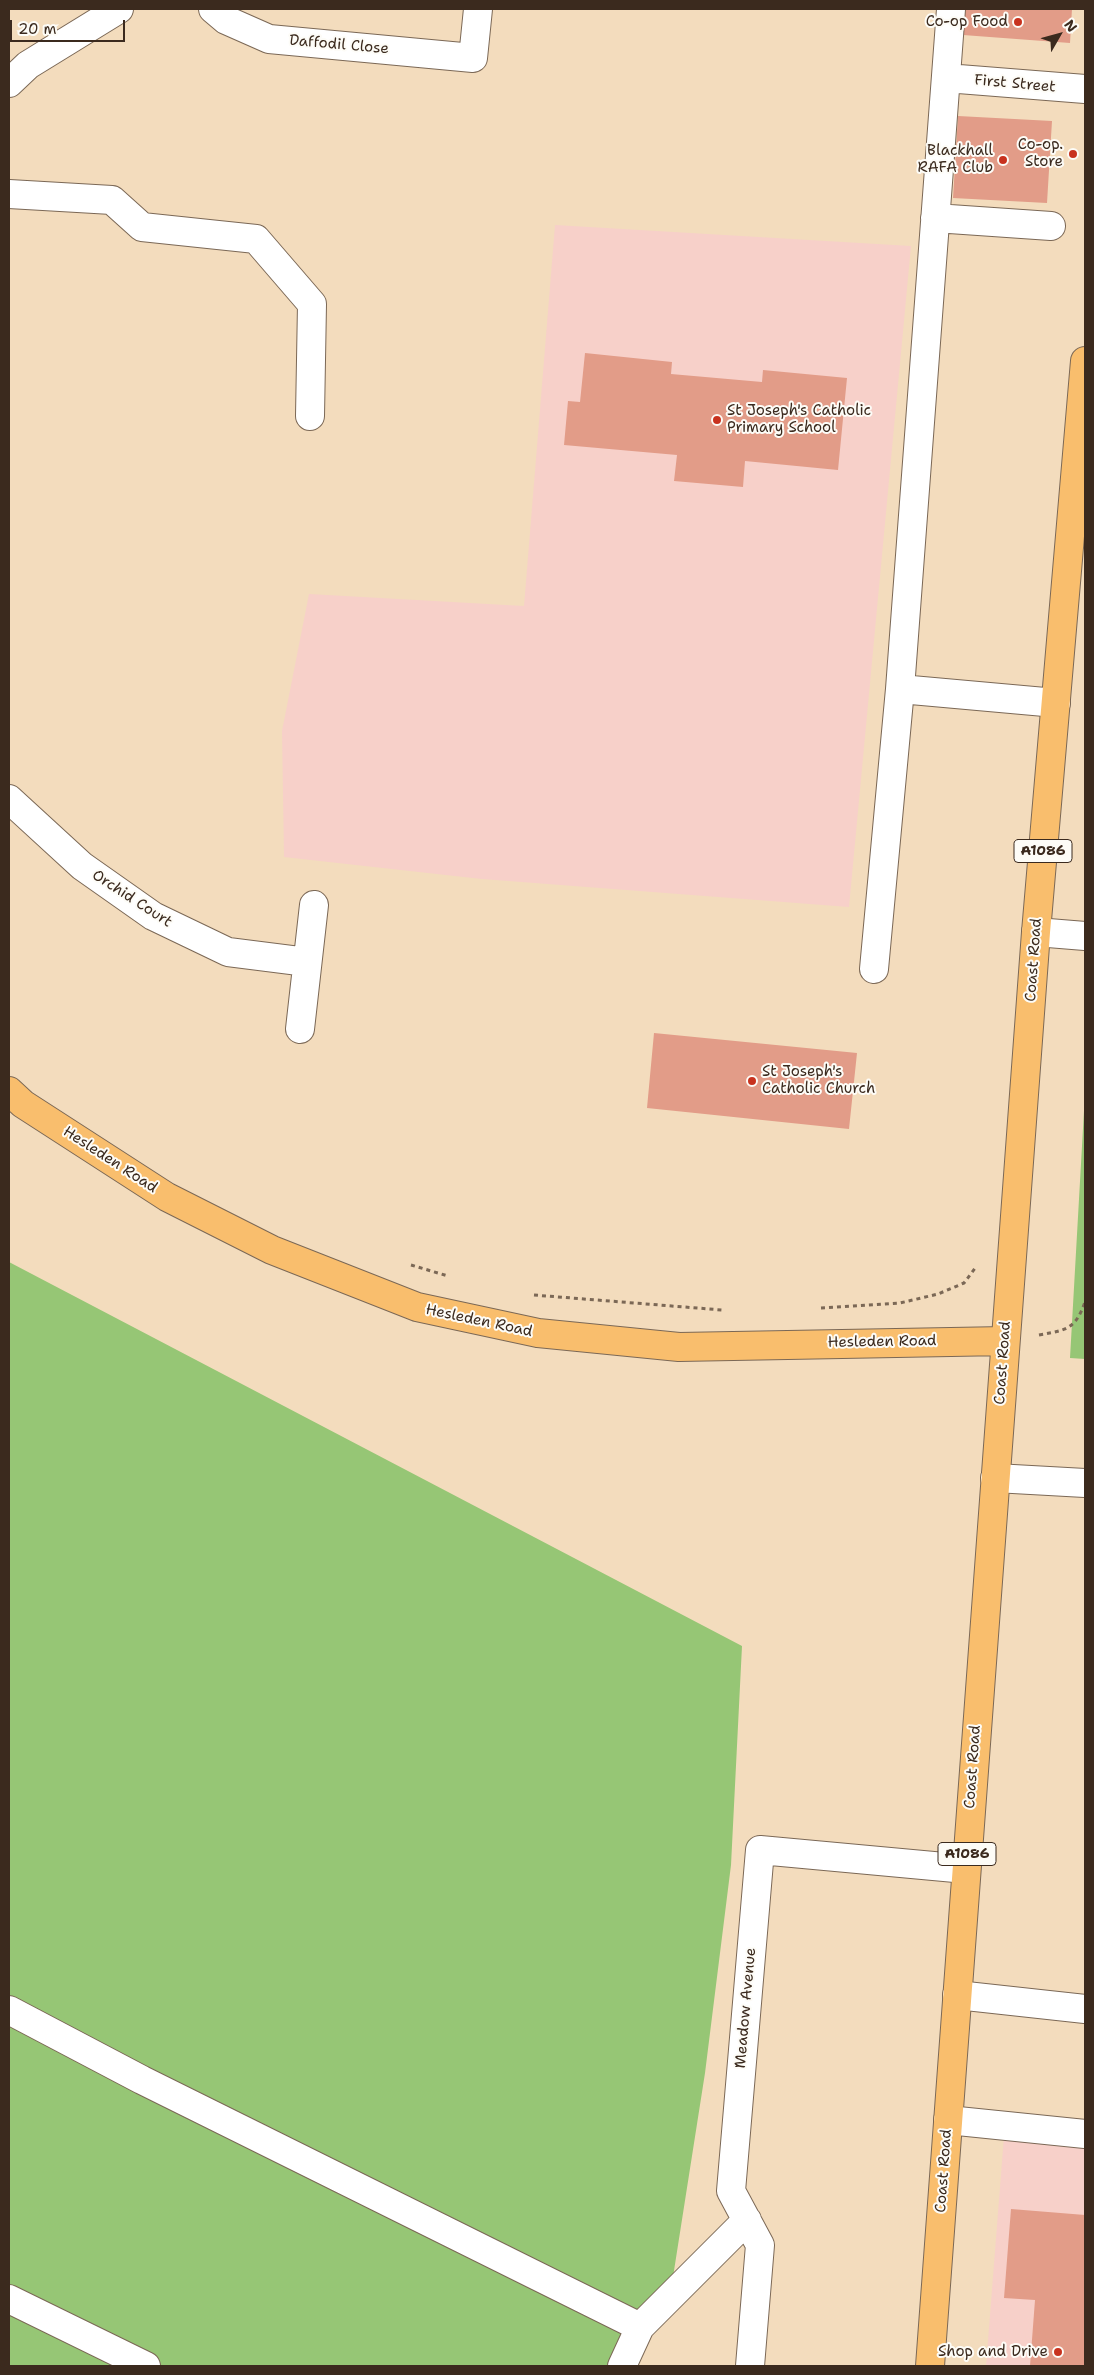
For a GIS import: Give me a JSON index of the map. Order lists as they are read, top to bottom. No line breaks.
{"streets":{"main road":["A1086","Coast Road","Hesleden Road"],"street":["Daffodil Close","First Street","Orchid Court","Meadow Avenue"]},"crossings":[["Coast Road","Hesleden Road"],["Coast Road","Meadow Avenue"]],"places":["Co-op Food","Co-op. Store","Blackhall RAFA Club","St Joseph's Catholic Primary School","St Joseph's Catholic Church","Shop and Drive"],"scale_bar":"20 m","north":"top right"}
